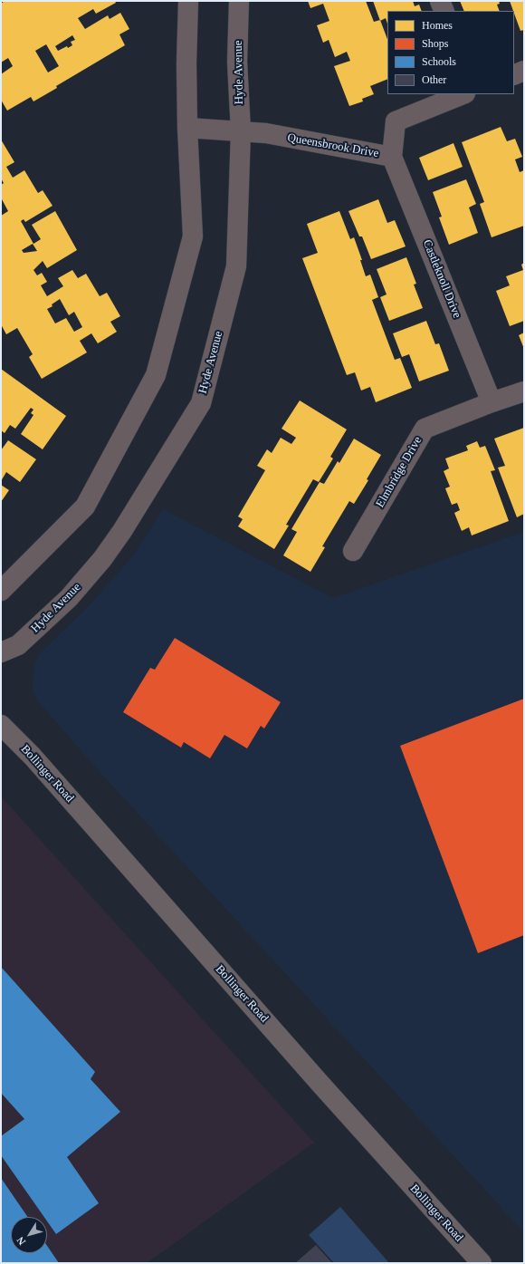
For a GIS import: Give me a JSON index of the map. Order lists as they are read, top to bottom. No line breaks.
{"streets":{"main road":["Bollinger Road"],"street":["Hyde Avenue","Queensbrook Drive","Castleknoll Drive","Elmbridge Drive"]},"crossings":[["Hyde Avenue","Queensbrook Drive"],["Queensbrook Drive","Castleknoll Drive"],["Castleknoll Drive","Elmbridge Drive"]],"legend":["Homes","Shops","Schools","Other"],"north":"bottom left"}
